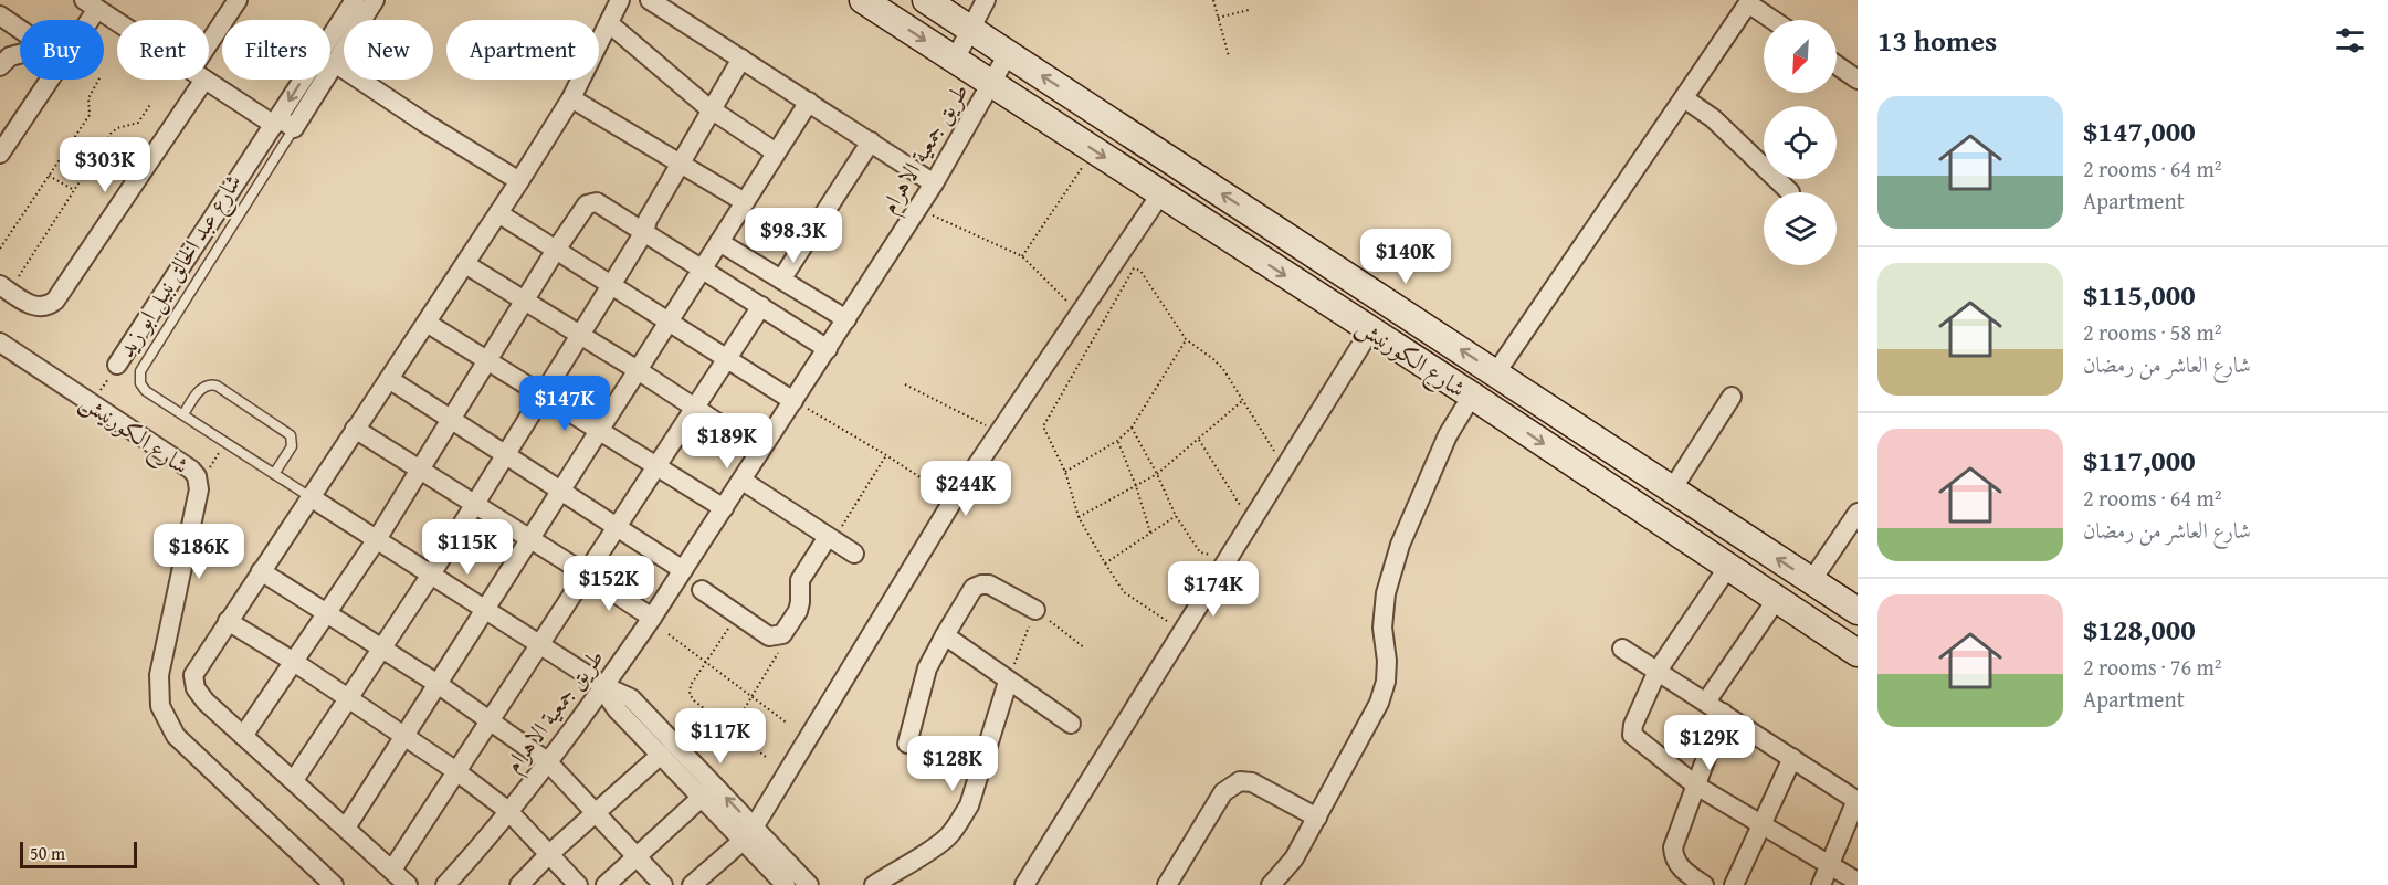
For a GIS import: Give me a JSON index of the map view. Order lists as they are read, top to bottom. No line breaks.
{"streets":{"main road":["شارع الكورنيش"],"street":["طريق جمعية الاهرام","شارع عبد الخالق نبيل ابو زيد"]},"crossings":[["طريق جمعية الاهرام","شارع الكورنيش"]],"scale_bar":"50 m","north":"bottom left","page":{"heading":"13 homes","chip":["Buy","Rent","Filters","New","Apartment"],"list":[{"name":"$147,000","note":"2 rooms · 64 m² · Apartment"},{"name":"$115,000","note":"2 rooms · 58 m² · شارع العاشر من رمضان"},{"name":"$117,000","note":"2 rooms · 64 m² · شارع العاشر من رمضان"},{"name":"$128,000","note":"2 rooms · 76 m² · Apartment"}],"price":["$303K","$98.3K","$140K","$147K","$189K","$244K","$115K","$186K","$152K","$174K","$117K","$129K","$128K"],"scale":"50 m"}}
